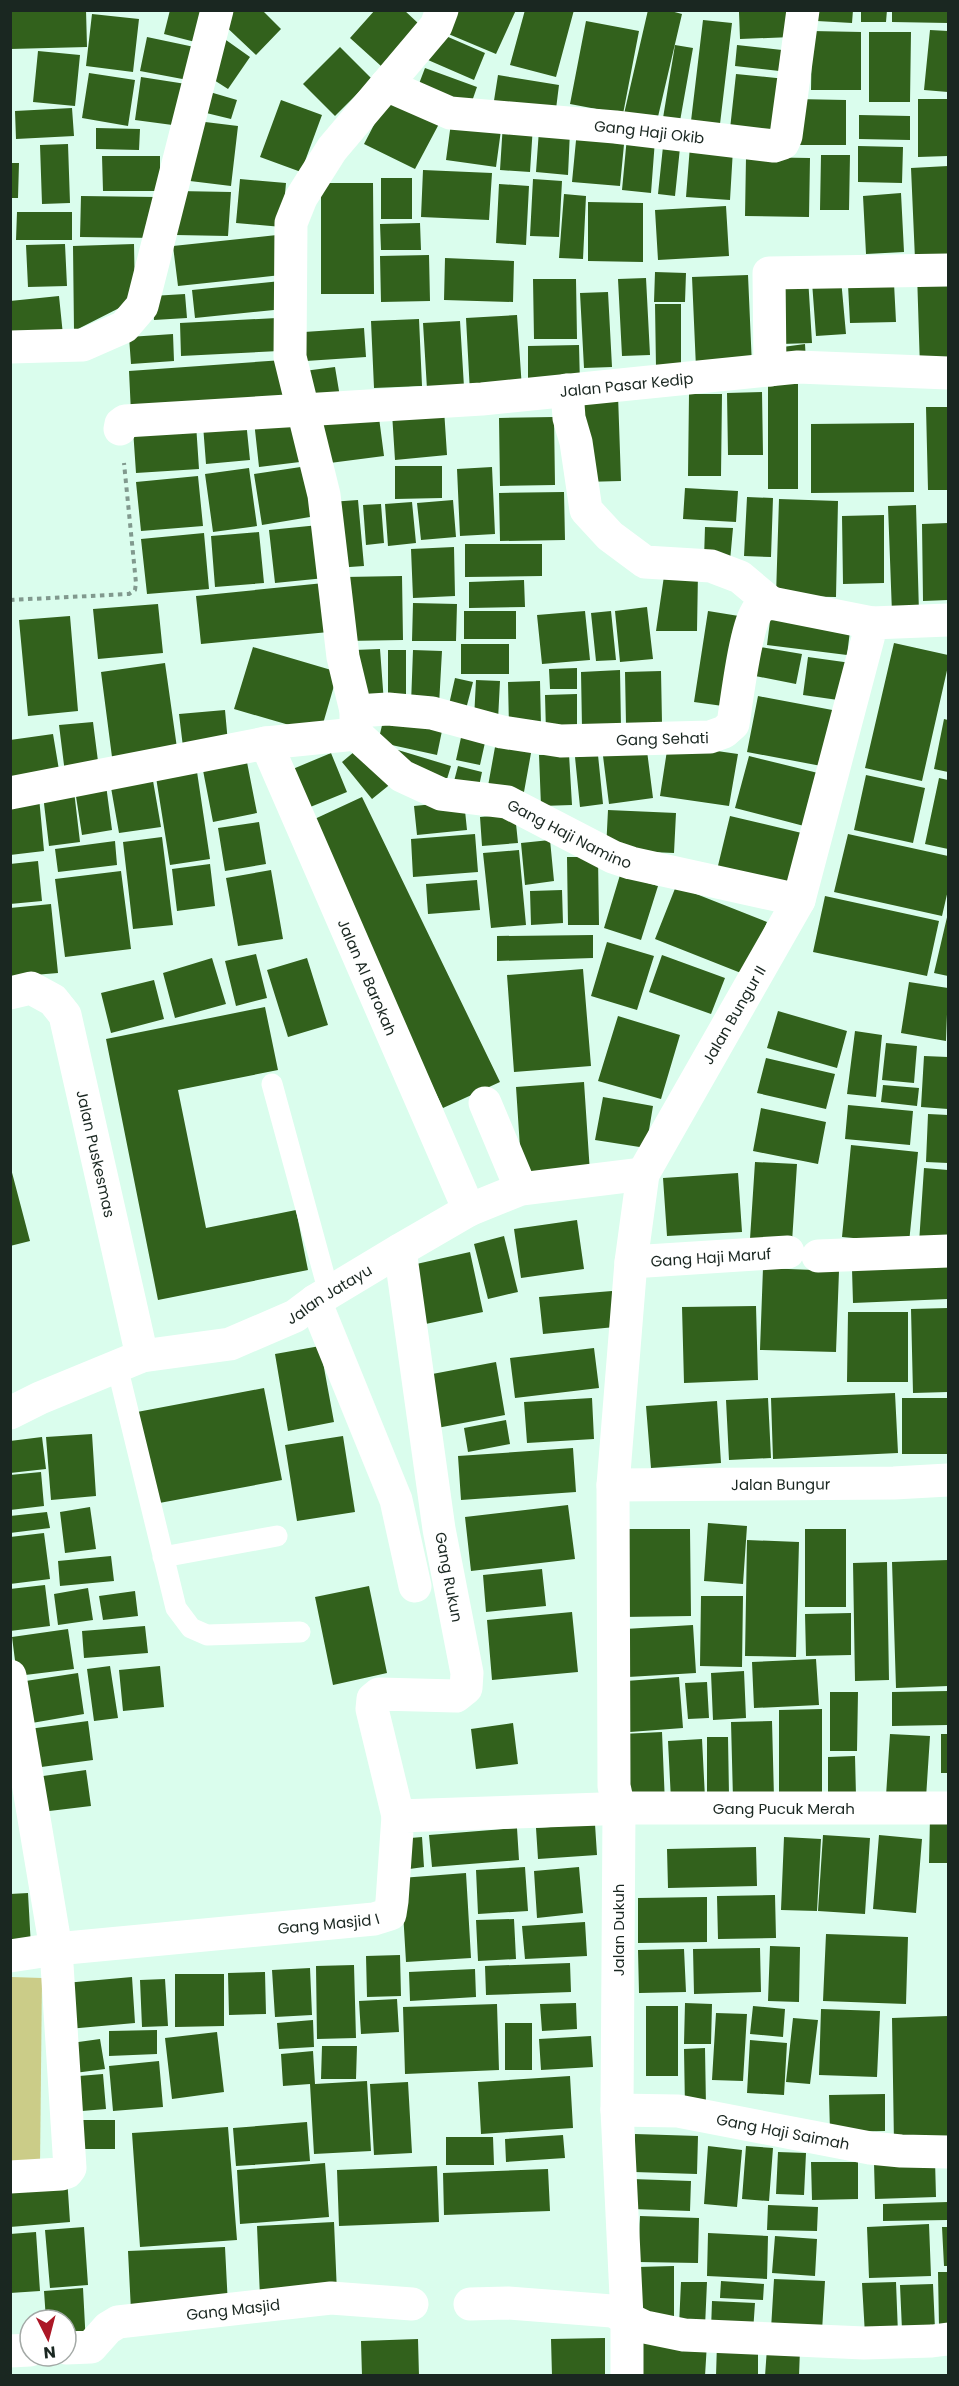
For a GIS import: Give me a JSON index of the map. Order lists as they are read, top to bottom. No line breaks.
{"streets":{"street":["Gang Haji Okib","Jalan Pasar Kedip","Gang Sehati","Gang Haji Namino","Jalan Al Barokah","Jalan Bungur II","Jalan Puskesmas","Gang Haji Maruf","Jalan Jatayu","Jalan Bungur","Gang Rukun","Gang Pucuk Merah","Gang Masjid I","Jalan Dukuh","Gang Haji Saimah","Gang Masjid"]},"crossings":[["Gang Sehati","Gang Haji Namino"],["Gang Haji Namino","Jalan Bungur II"],["Jalan Al Barokah","Jalan Jatayu"],["Jalan Bungur II","Gang Haji Maruf"],["Jalan Bungur II","Jalan Jatayu"],["Jalan Bungur II","Jalan Bungur"],["Jalan Bungur II","Jalan Dukuh"],["Jalan Puskesmas","Jalan Jatayu"],["Jalan Jatayu","Gang Rukun"],["Jalan Bungur","Jalan Dukuh"],["Gang Rukun","Gang Masjid I"],["Gang Pucuk Merah","Jalan Dukuh"],["Jalan Dukuh","Gang Haji Saimah"]],"north":"bottom"}
